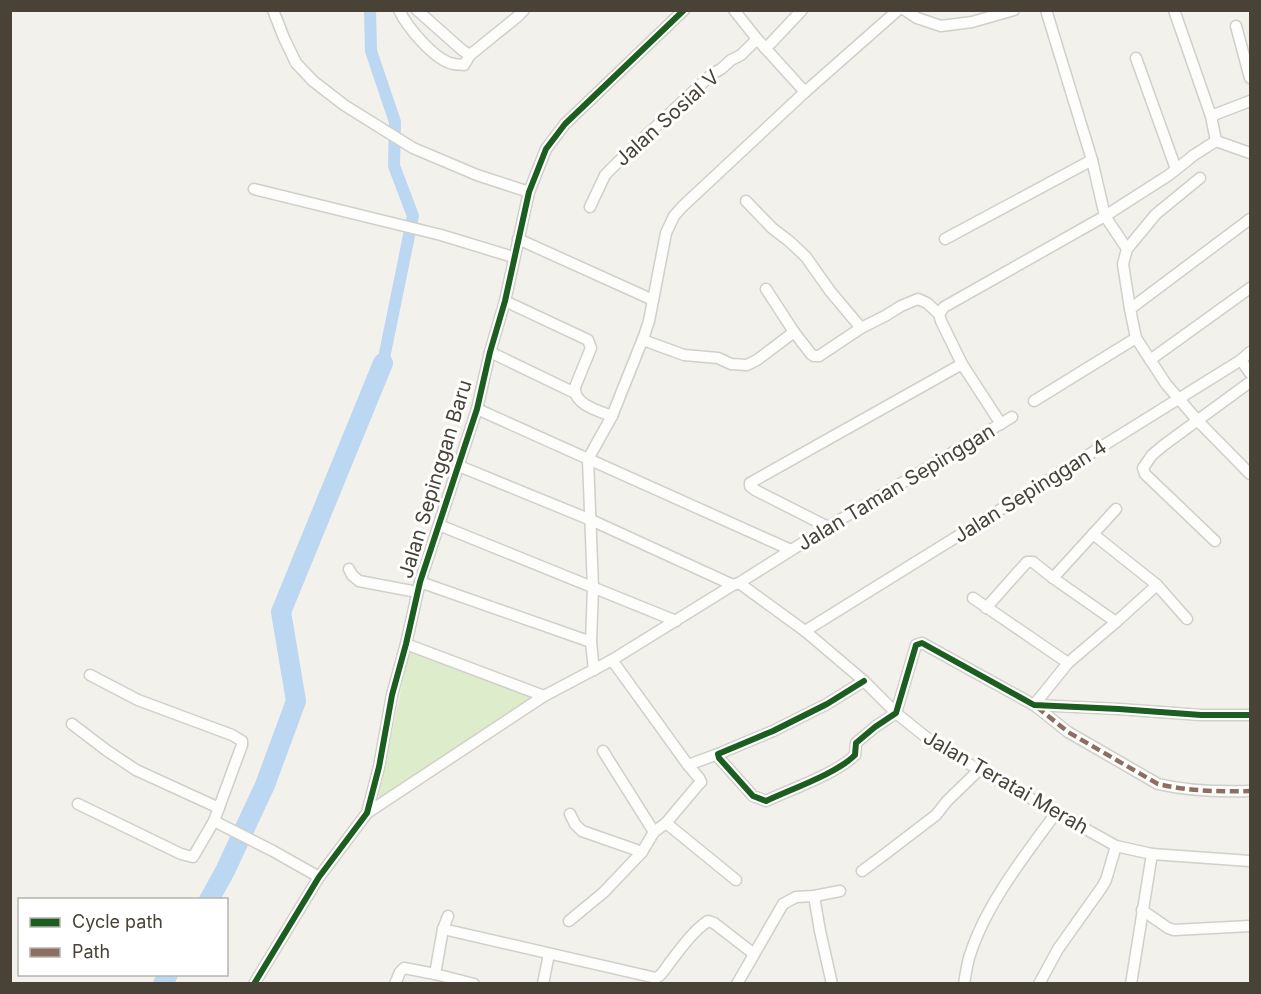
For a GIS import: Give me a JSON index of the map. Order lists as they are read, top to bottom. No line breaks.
{"streets":{"street":["Jalan Sosial V","Jalan Sepinggan Baru","Jalan Taman Sepinggan","Jalan Sepinggan 4","Jalan Teratai Merah"]},"crossings":[["Jalan Sepinggan Baru","Jalan Taman Sepinggan"],["Jalan Sepinggan Baru","Jalan Teratai Merah"],["Jalan Taman Sepinggan","Jalan Teratai Merah"],["Jalan Sepinggan 4","Jalan Teratai Merah"]],"legend":["Cycle path","Path"]}
